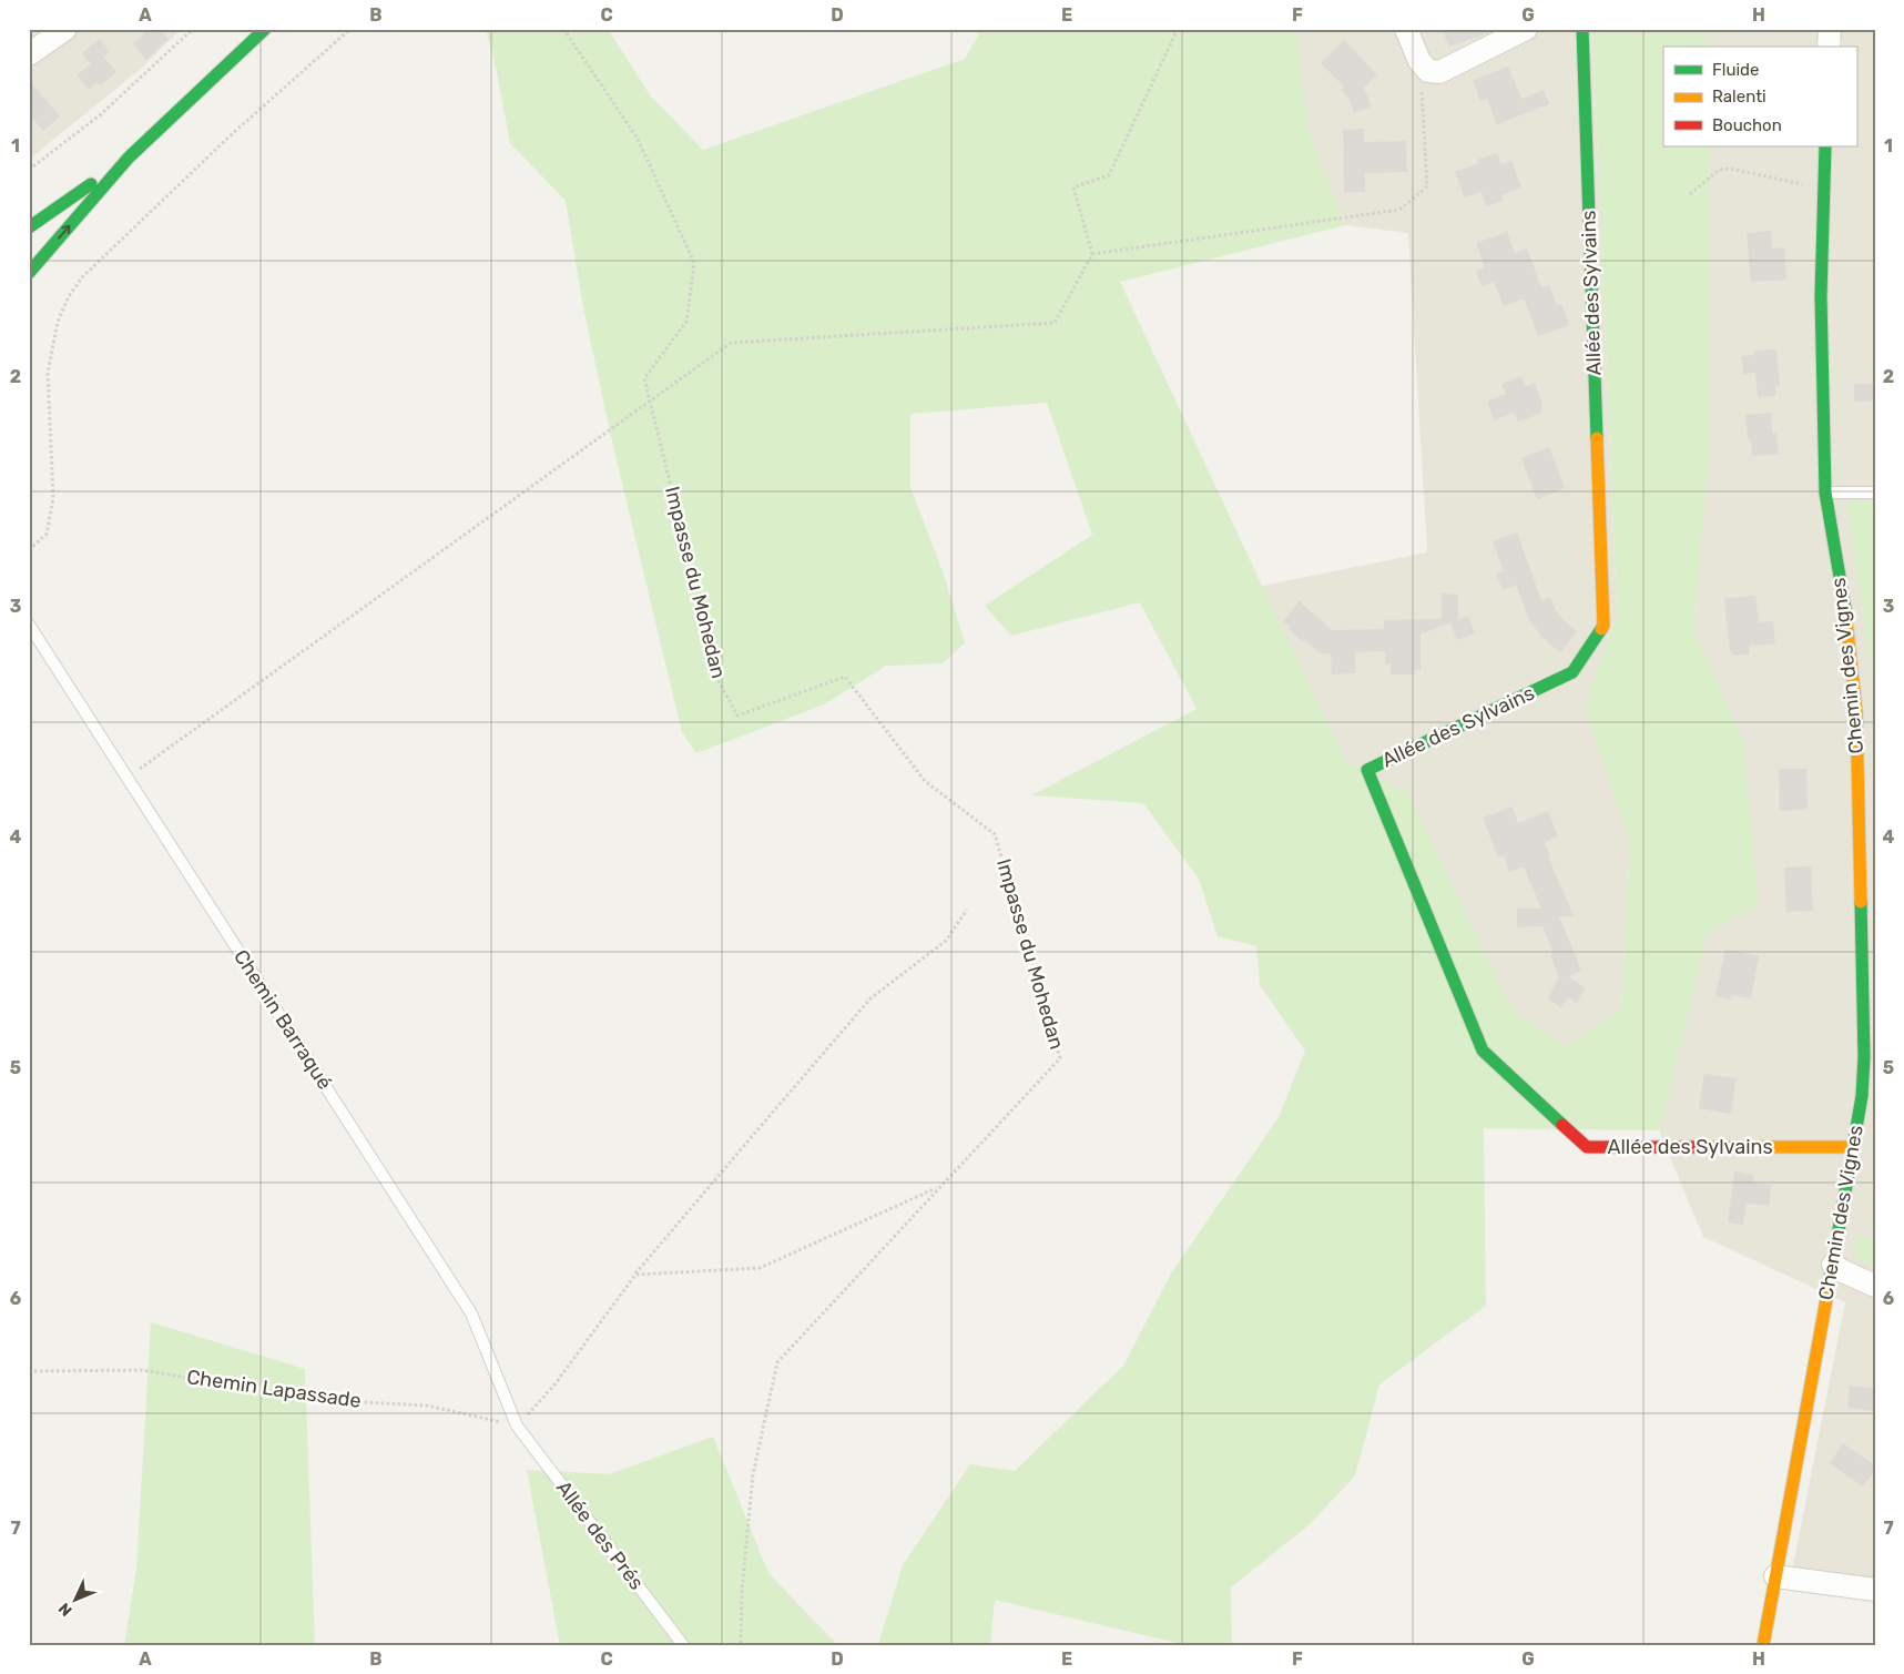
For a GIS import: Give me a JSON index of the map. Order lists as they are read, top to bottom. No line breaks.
{"streets":{"street":["Allée des Sylvains","Chemin des Vignes"],"lane":["Chemin Barraqué","Allée des Prés"],"path":["Impasse du Mohedan","Chemin Lapassade"]},"crossings":[["Allée des Sylvains","Chemin des Vignes"],["Chemin Barraqué","Chemin Lapassade"],["Chemin Barraqué","Allée des Prés"],["Chemin Lapassade","Allée des Prés"]],"legend":["Fluide","Ralenti","Bouchon"],"north":"bottom left","grid":{"columns":["A","B","C","D","E","F","G","H"],"rows":["1","2","3","4","5","6","7"]}}
